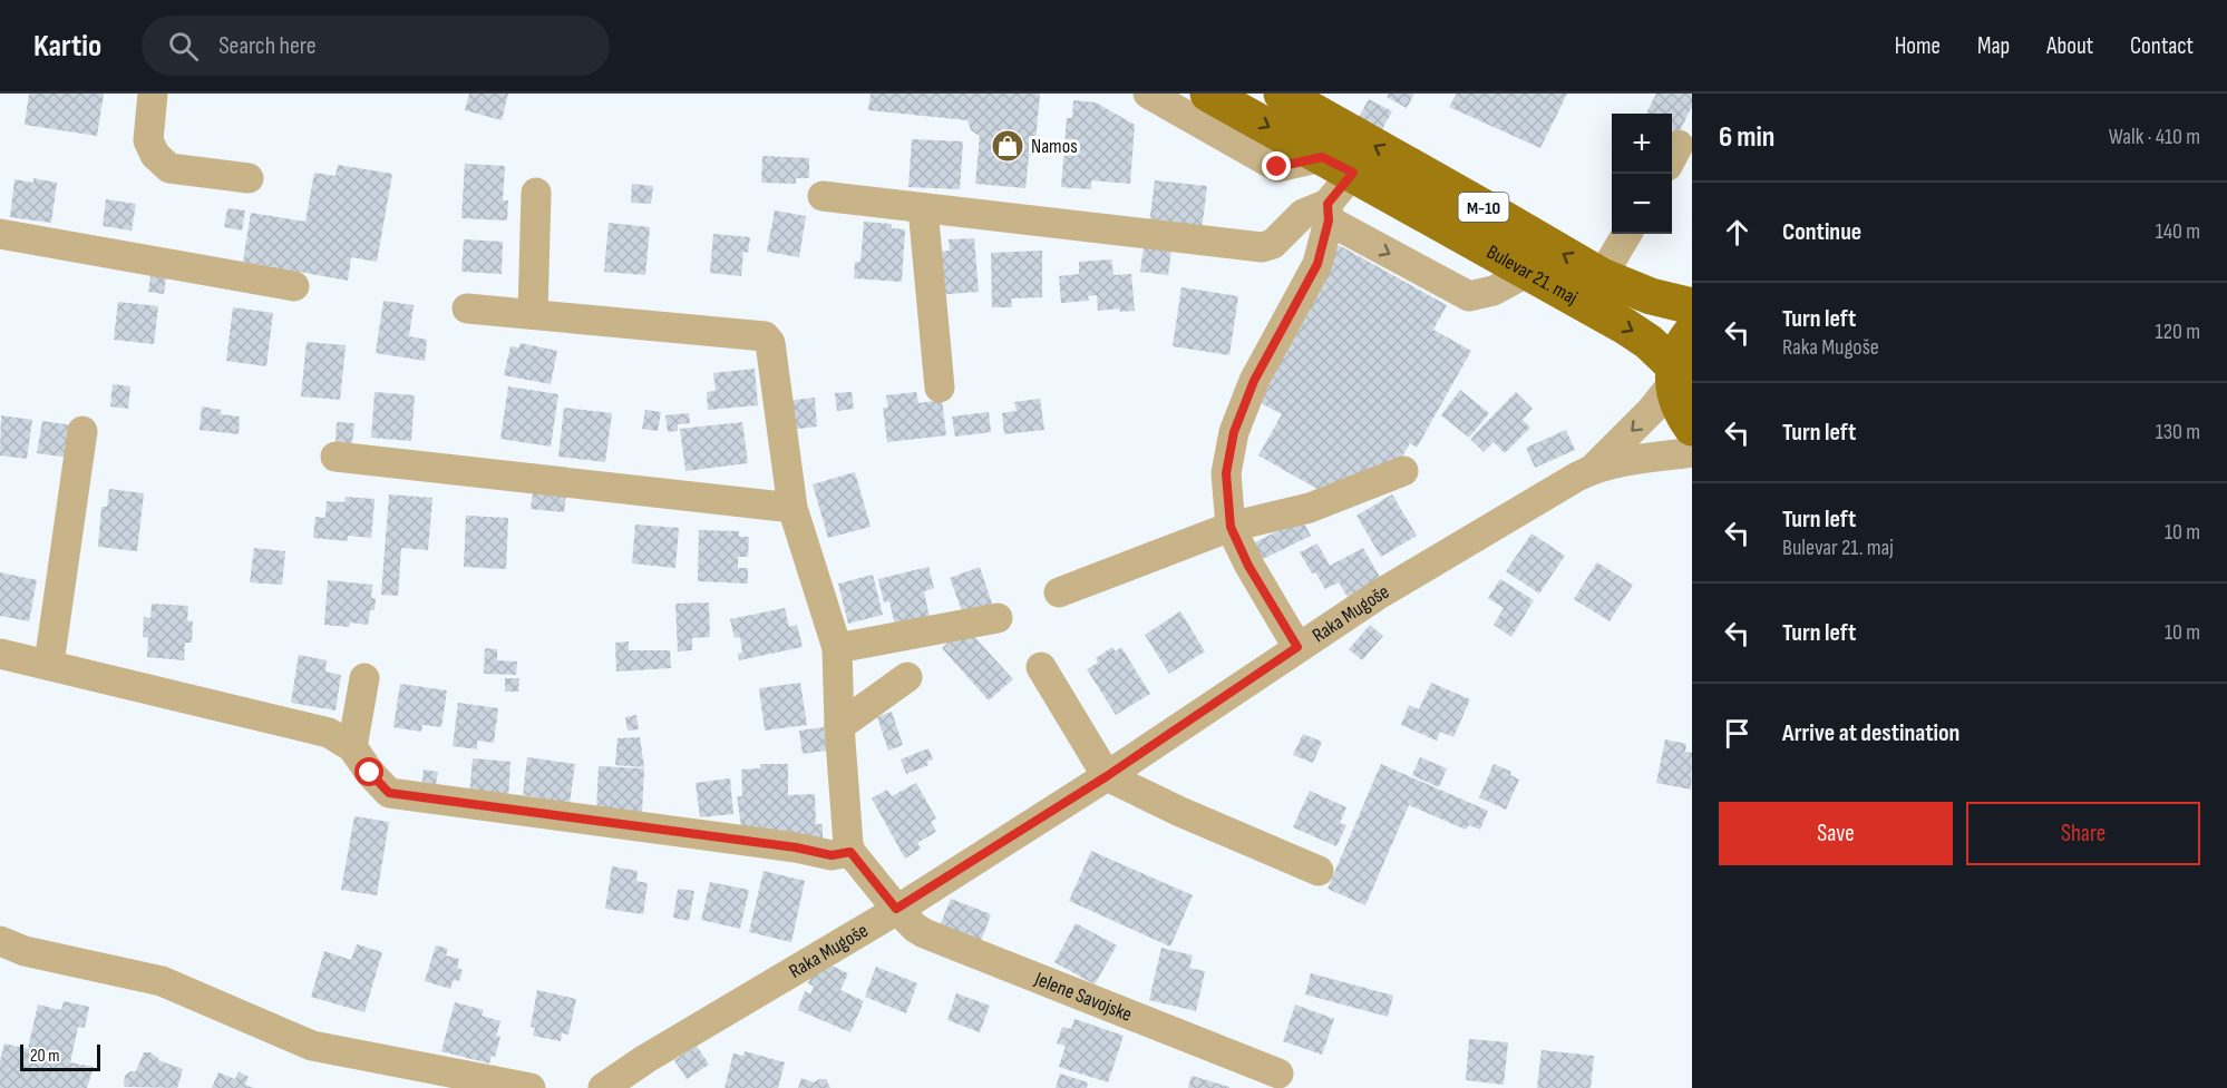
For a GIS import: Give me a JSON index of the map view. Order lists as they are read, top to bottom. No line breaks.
{"streets":{"main road":["M-10","Bulevar 21. maj"],"street":["Raka Mugoše","Jelene Savojske"]},"crossings":[["Bulevar 21. maj","Raka Mugoše"],["Raka Mugoše","Jelene Savojske"]],"places":{"shop":["Namos"]},"scale_bar":"20 m","page":{"header":"Kartio","search":"Search here","nav":["Home","Map","About","Contact"],"heading":["6 min","Walk · 410 m"],"map_buttons":["+","−"],"list":[["Continue","140 m"],["Turn left","Raka Mugoše","120 m"],["Turn left","130 m"],["Turn left","Bulevar 21. maj","10 m"],["Turn left","10 m"],"Arrive at destination"],"buttons":["Save","Share"],"scale":"20 m"}}
